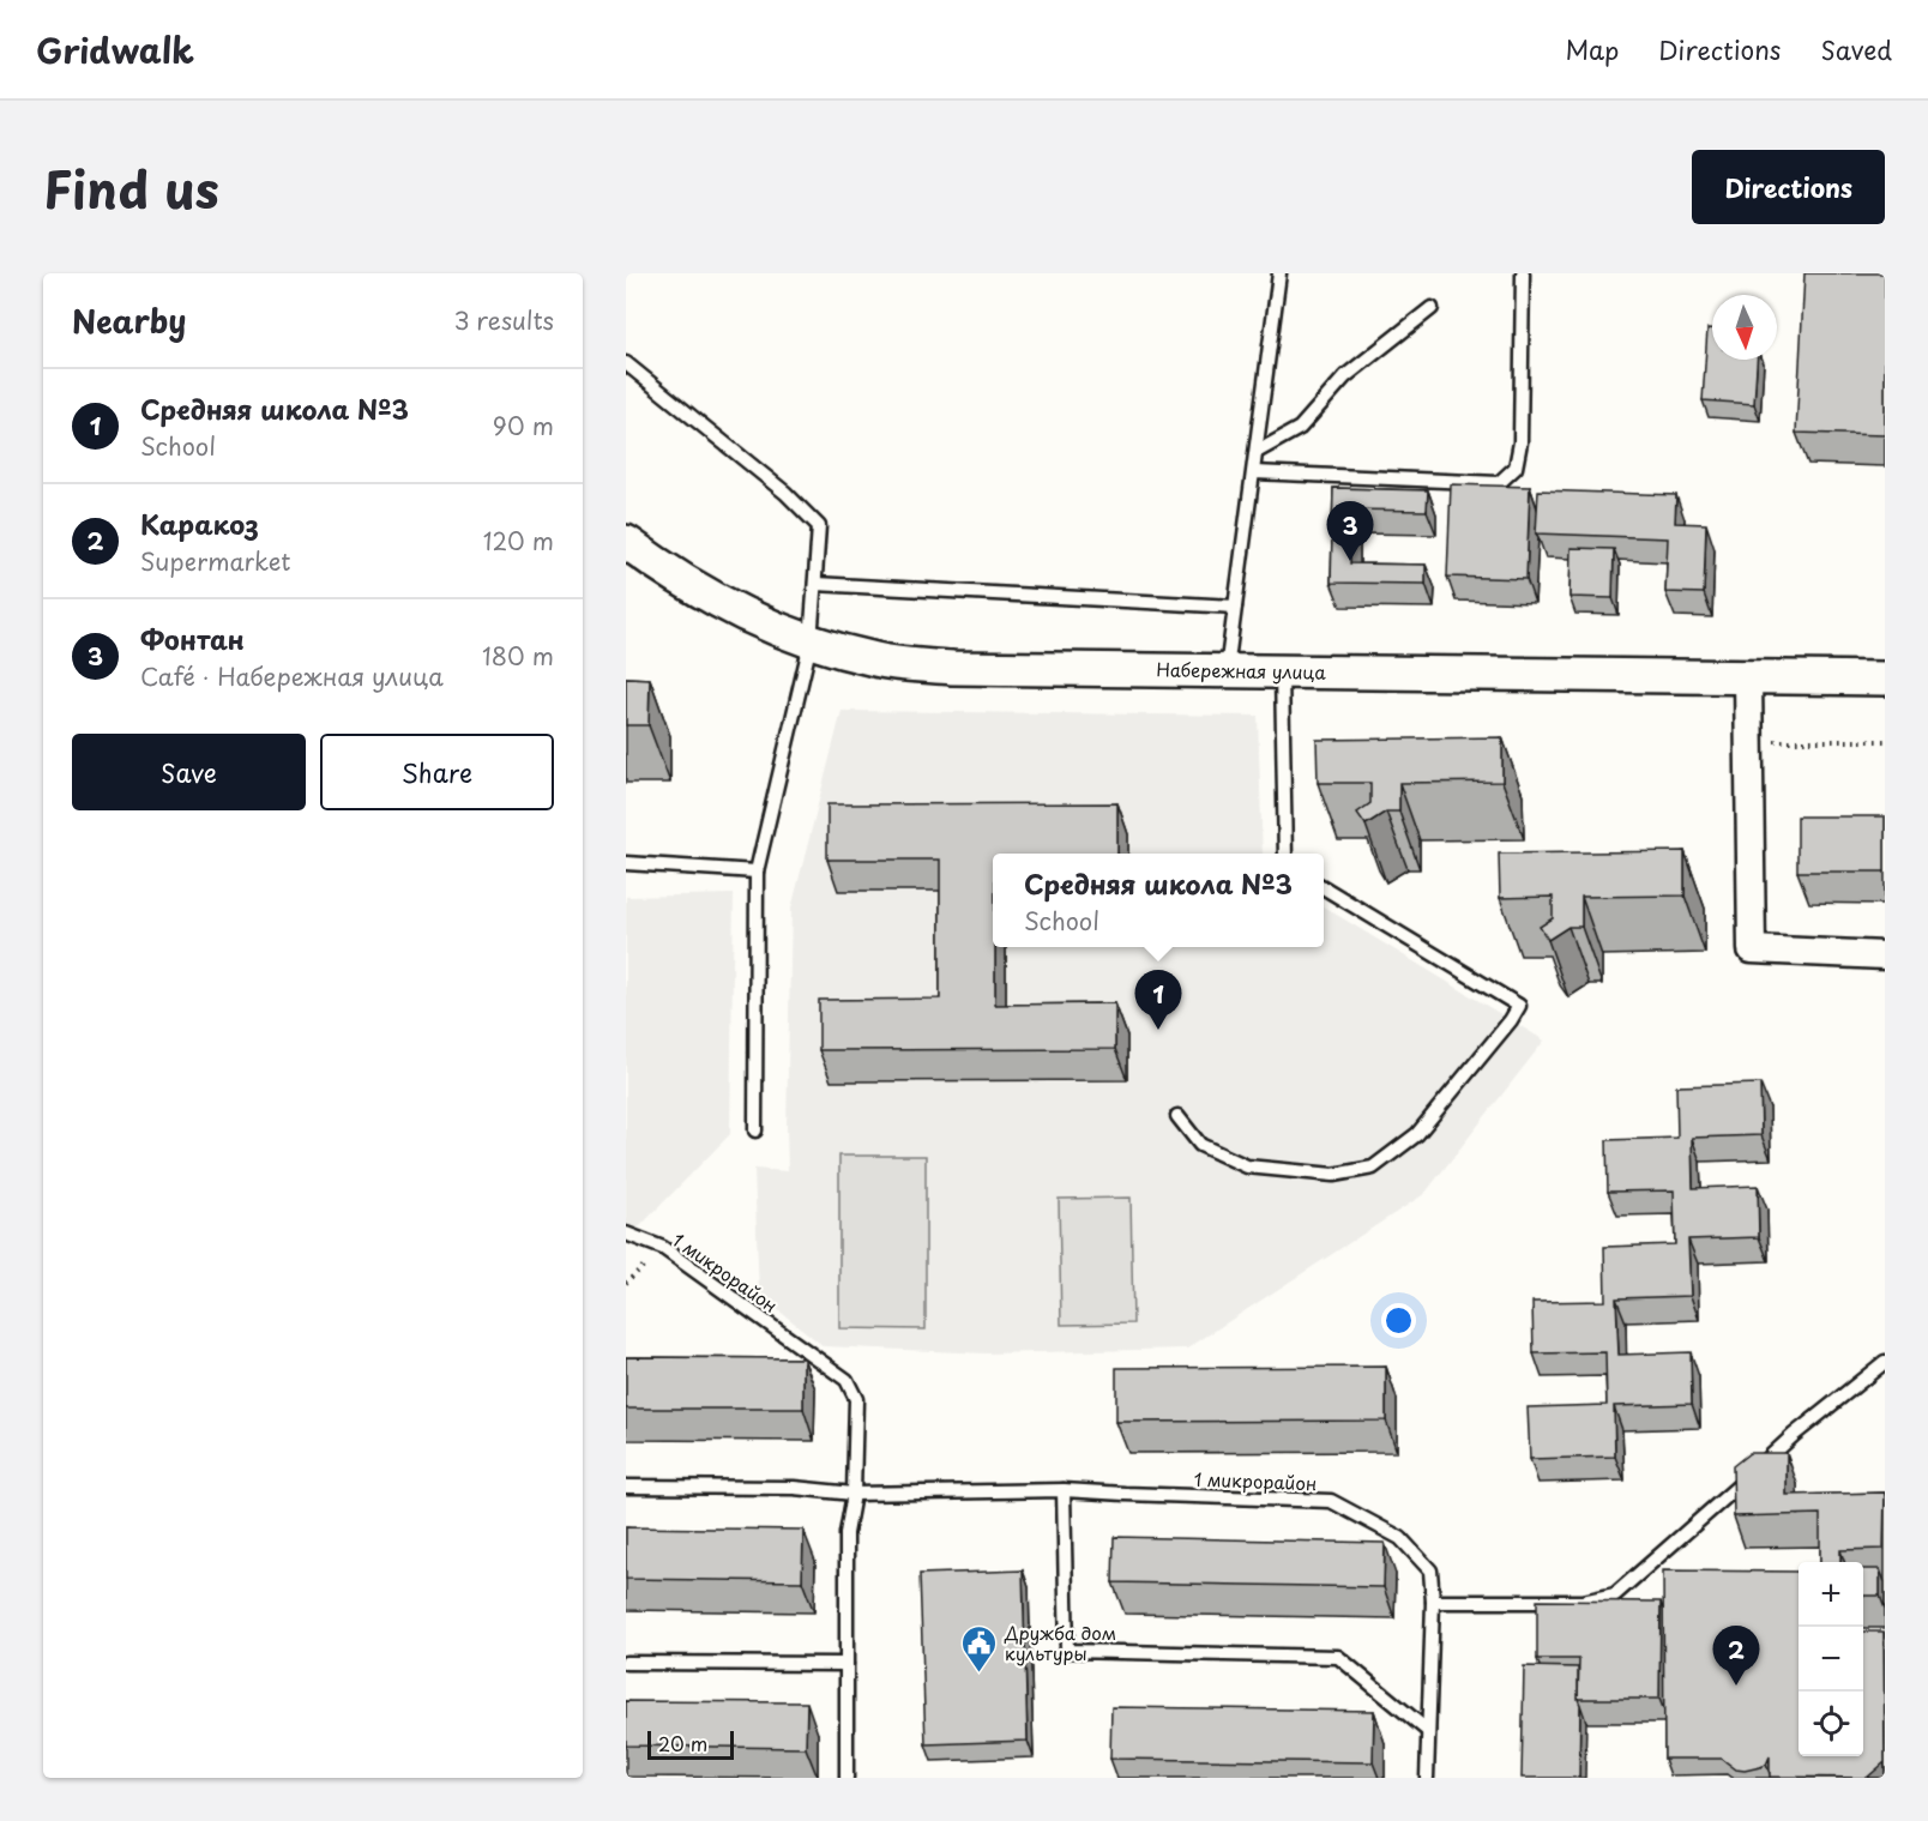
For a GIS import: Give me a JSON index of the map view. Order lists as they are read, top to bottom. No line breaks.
{"streets":{"street":["Набережная улица"],"lane":["1 микрорайон"]},"places":{"public building":["Дружба дом культуры"]},"scale_bar":"20 m","north":"bottom","page":{"header":"Gridwalk","nav":["Map","Directions","Saved"],"title":"Find us","buttons":["Directions",["Save","Share"]],"heading":["Nearby","3 results"],"list":[{"mark":"1","name":"Средняя школа №3","note":"School","value":"90 m"},{"mark":"2","name":"Каракоз","note":"Supermarket","value":"120 m"},{"mark":"3","name":"Фонтан","note":"Café · Набережная улица","value":"180 m"}],"pins":["3","1","2"],"popup":["Средняя школа №3","School"],"map_buttons":["+","−"],"scale":"20 m"}}
